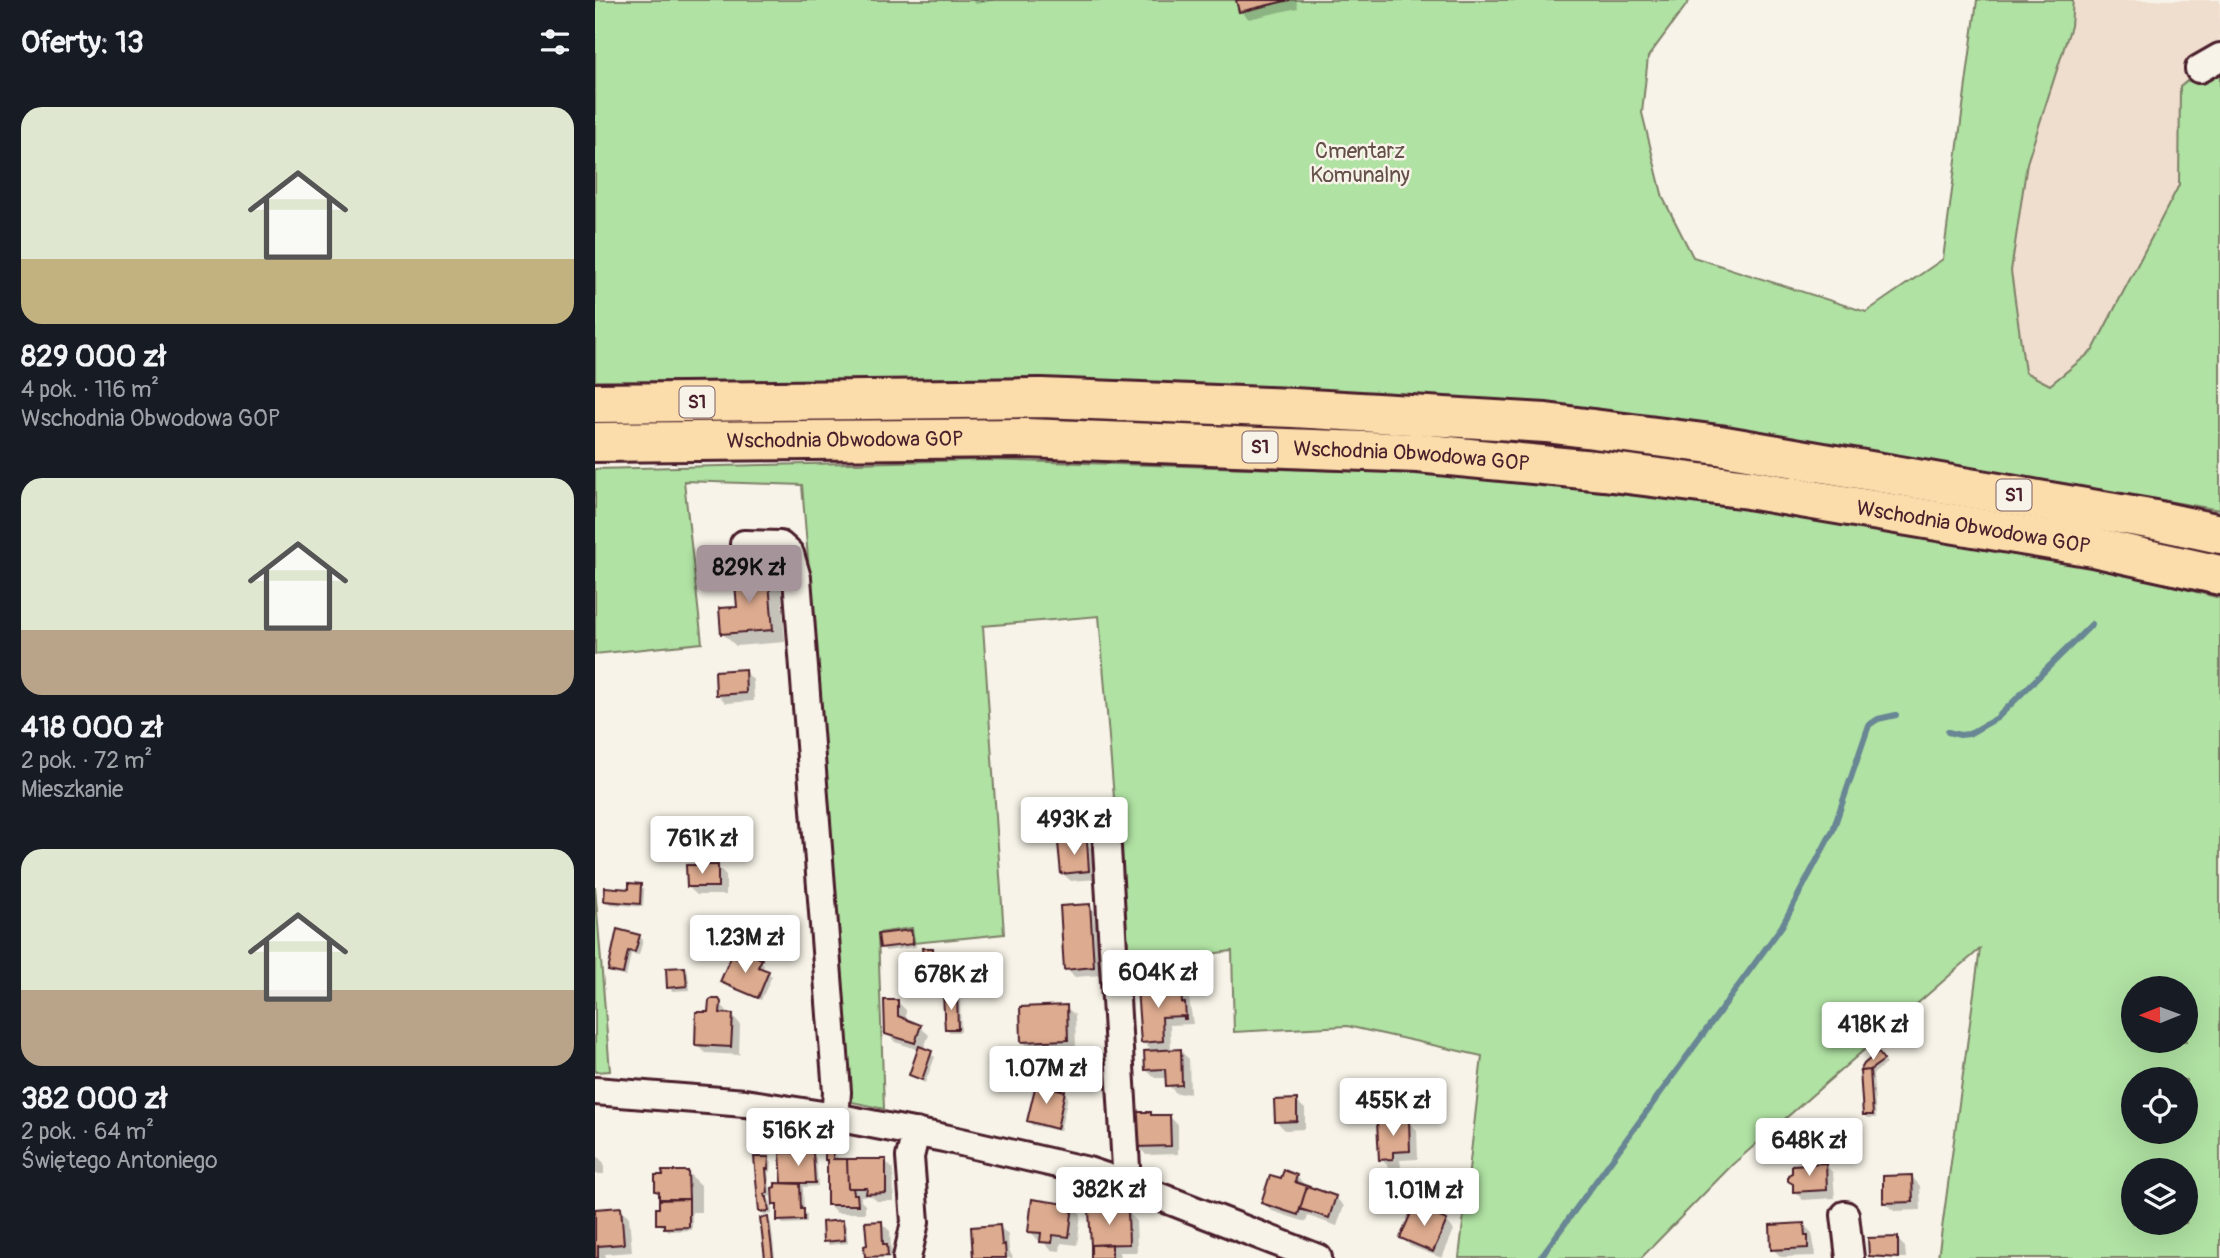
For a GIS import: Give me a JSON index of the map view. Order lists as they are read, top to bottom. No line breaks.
{"streets":{"highway":["S1","Wschodnia Obwodowa GOP"]},"parks":["Cmentarz Komunalny"],"north":"left","page":{"heading":"Oferty: 13","list":[{"name":"829 000 zł","note":"4 pok. · 116 m² · Wschodnia Obwodowa GOP"},{"name":"418 000 zł","note":"2 pok. · 72 m² · Mieszkanie"},{"name":"382 000 zł","note":"2 pok. · 64 m² · Świętego Antoniego"}],"price":["829K zł","493K zł","761K zł","1.23M zł","604K zł","678K zł","418K zł","1.07M zł","455K zł","516K zł","648K zł","382K zł","1.01M zł"]}}
